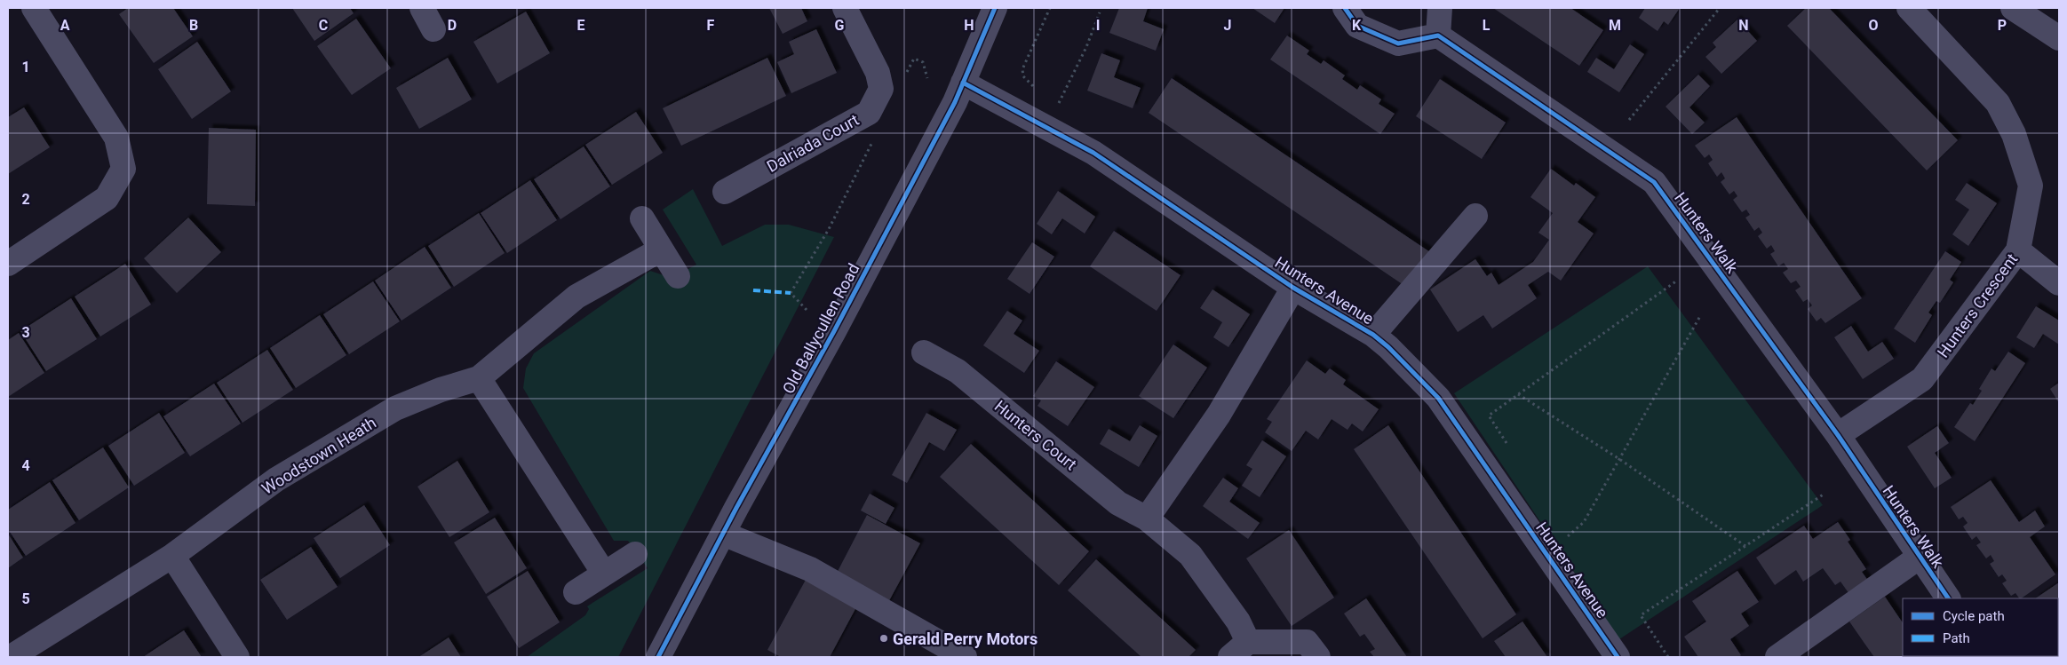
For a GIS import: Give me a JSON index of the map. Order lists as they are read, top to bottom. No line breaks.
{"streets":{"street":["Dalriada Court","Hunters Walk","Hunters Avenue","Hunters Crescent","Old Ballycullen Road","Hunters Court","Woodstown Heath"]},"crossings":[["Hunters Walk","Hunters Crescent"],["Hunters Avenue","Old Ballycullen Road"]],"places":["Gerald Perry Motors"],"legend":["Cycle path","Path"],"grid":{"columns":["A","B","C","D","E","F","G","H","I","J","K","L","M","N","O","P"],"rows":["1","2","3","4","5"]}}
